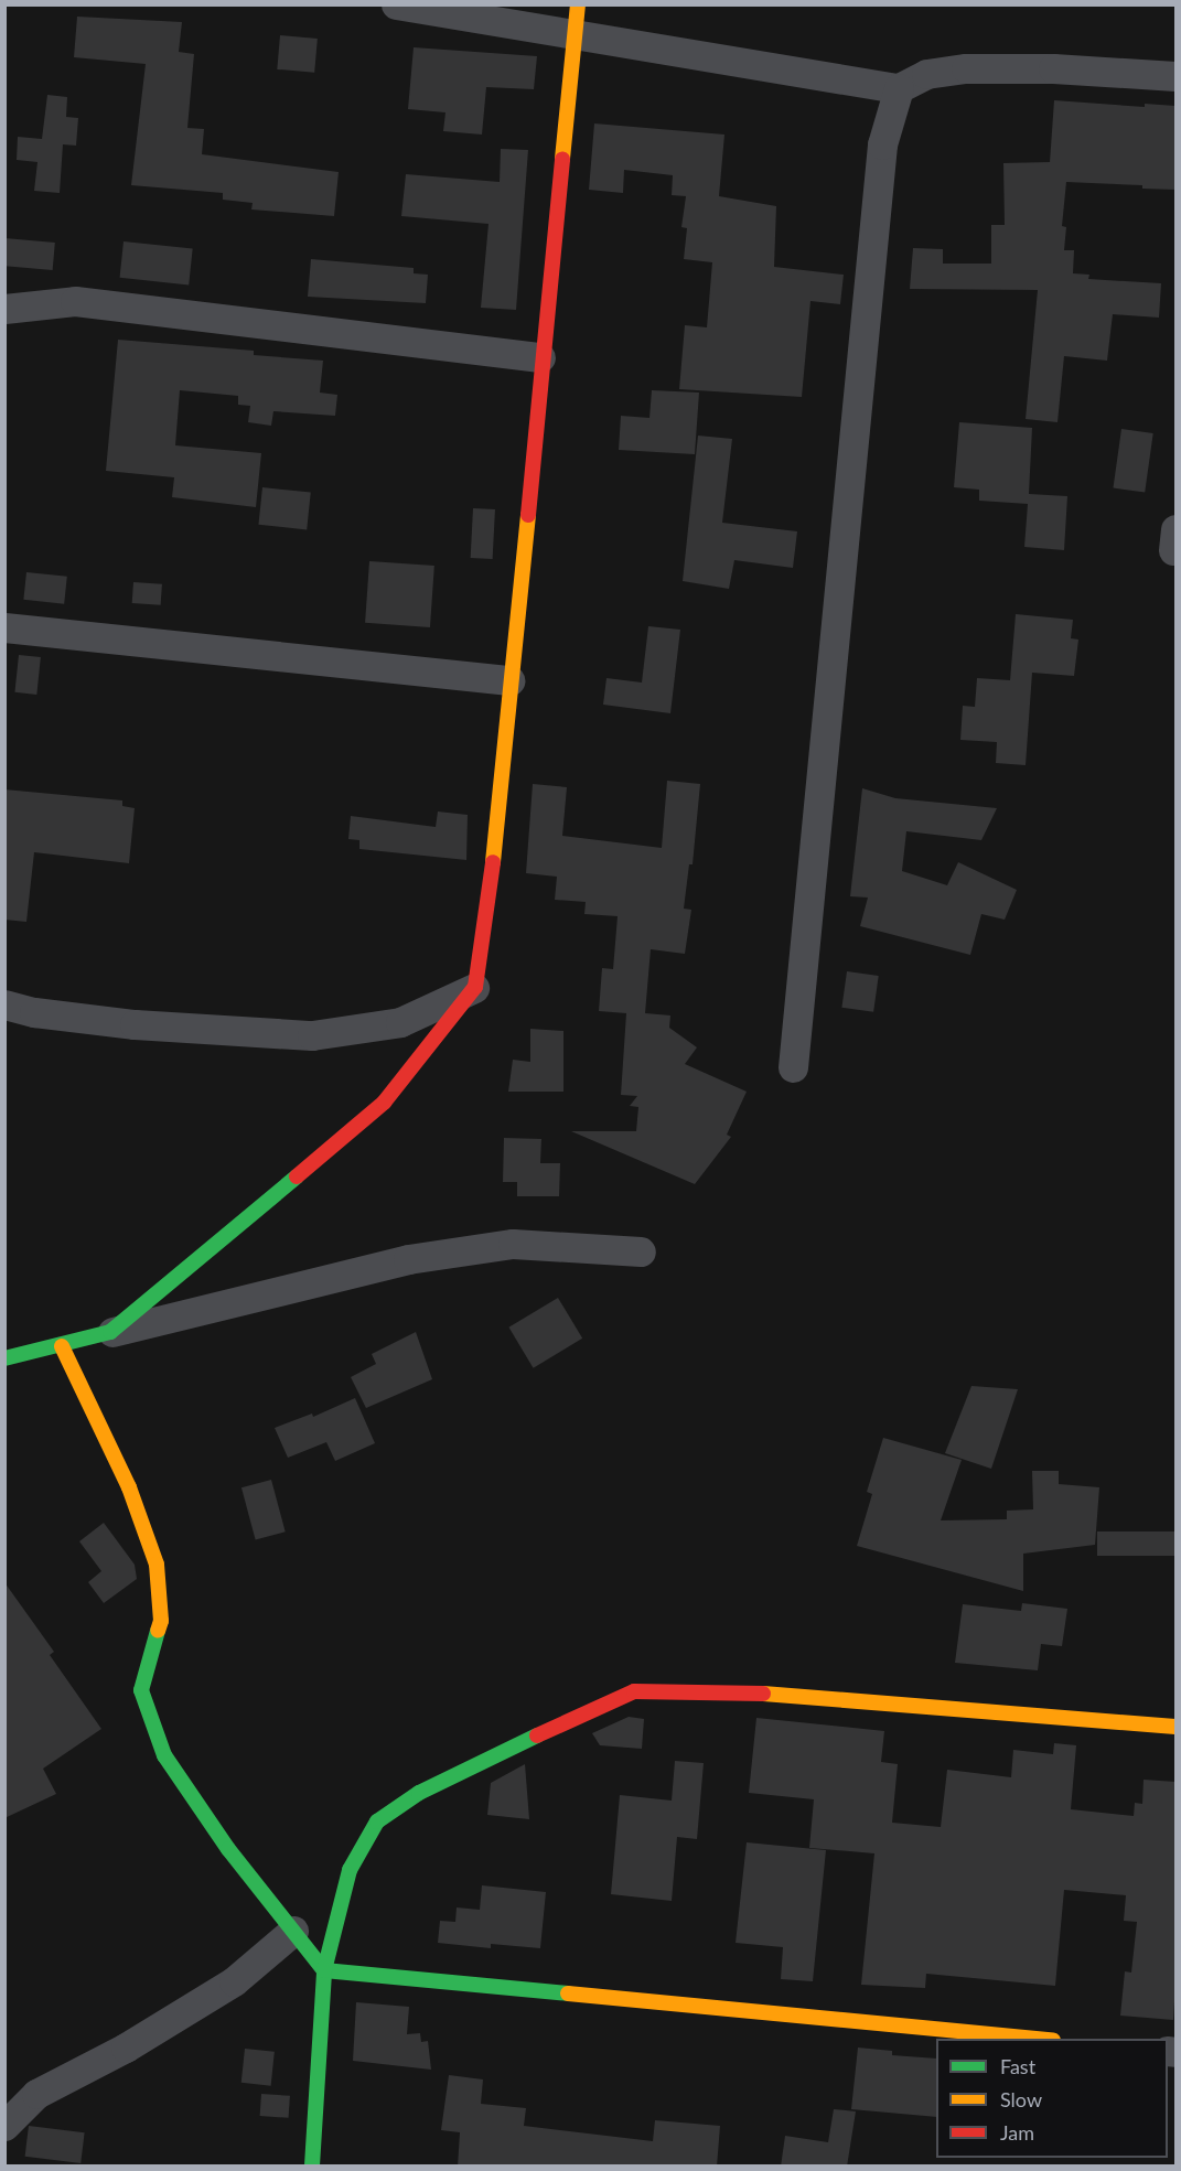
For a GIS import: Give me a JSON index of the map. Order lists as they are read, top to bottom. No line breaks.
{"legend":["Fast","Slow","Jam"]}
